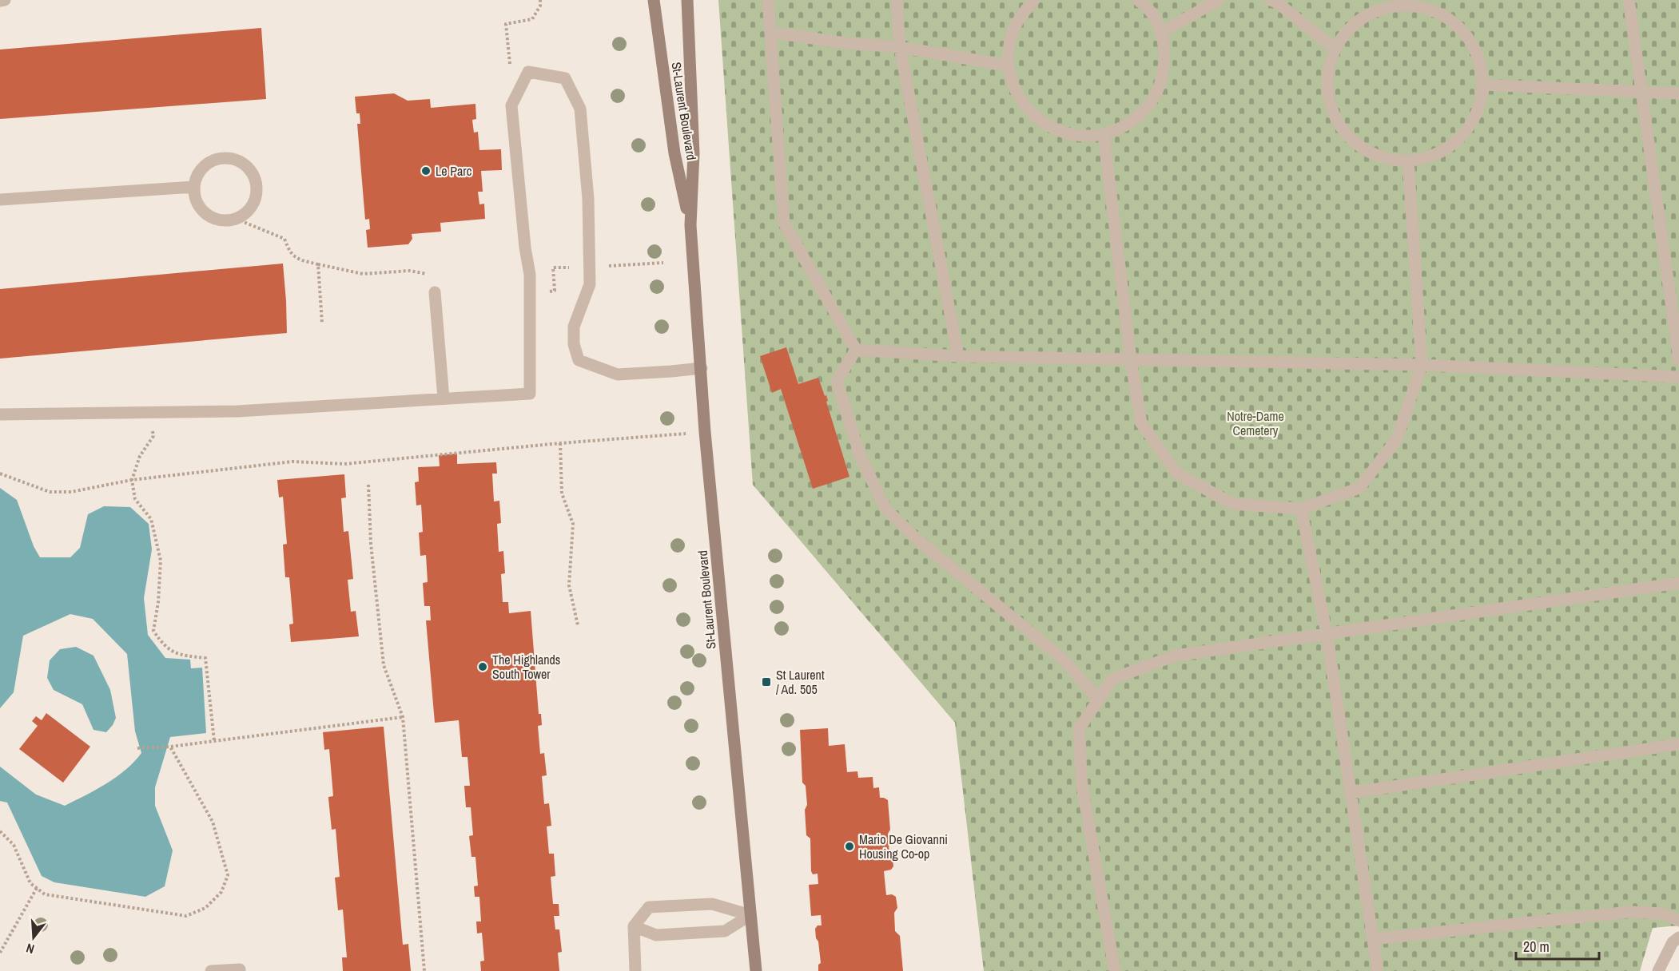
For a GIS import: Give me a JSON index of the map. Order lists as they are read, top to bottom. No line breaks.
{"streets":{"main road":["St-Laurent Boulevard"]},"parks":["Notre-Dame Cemetery"],"places":{"other":["Le Parc","The Highlands South Tower","Mario De Giovanni Housing Co-op"],"transit":["St Laurent / Ad. 505"]},"scale_bar":"20 m","north":"bottom"}
